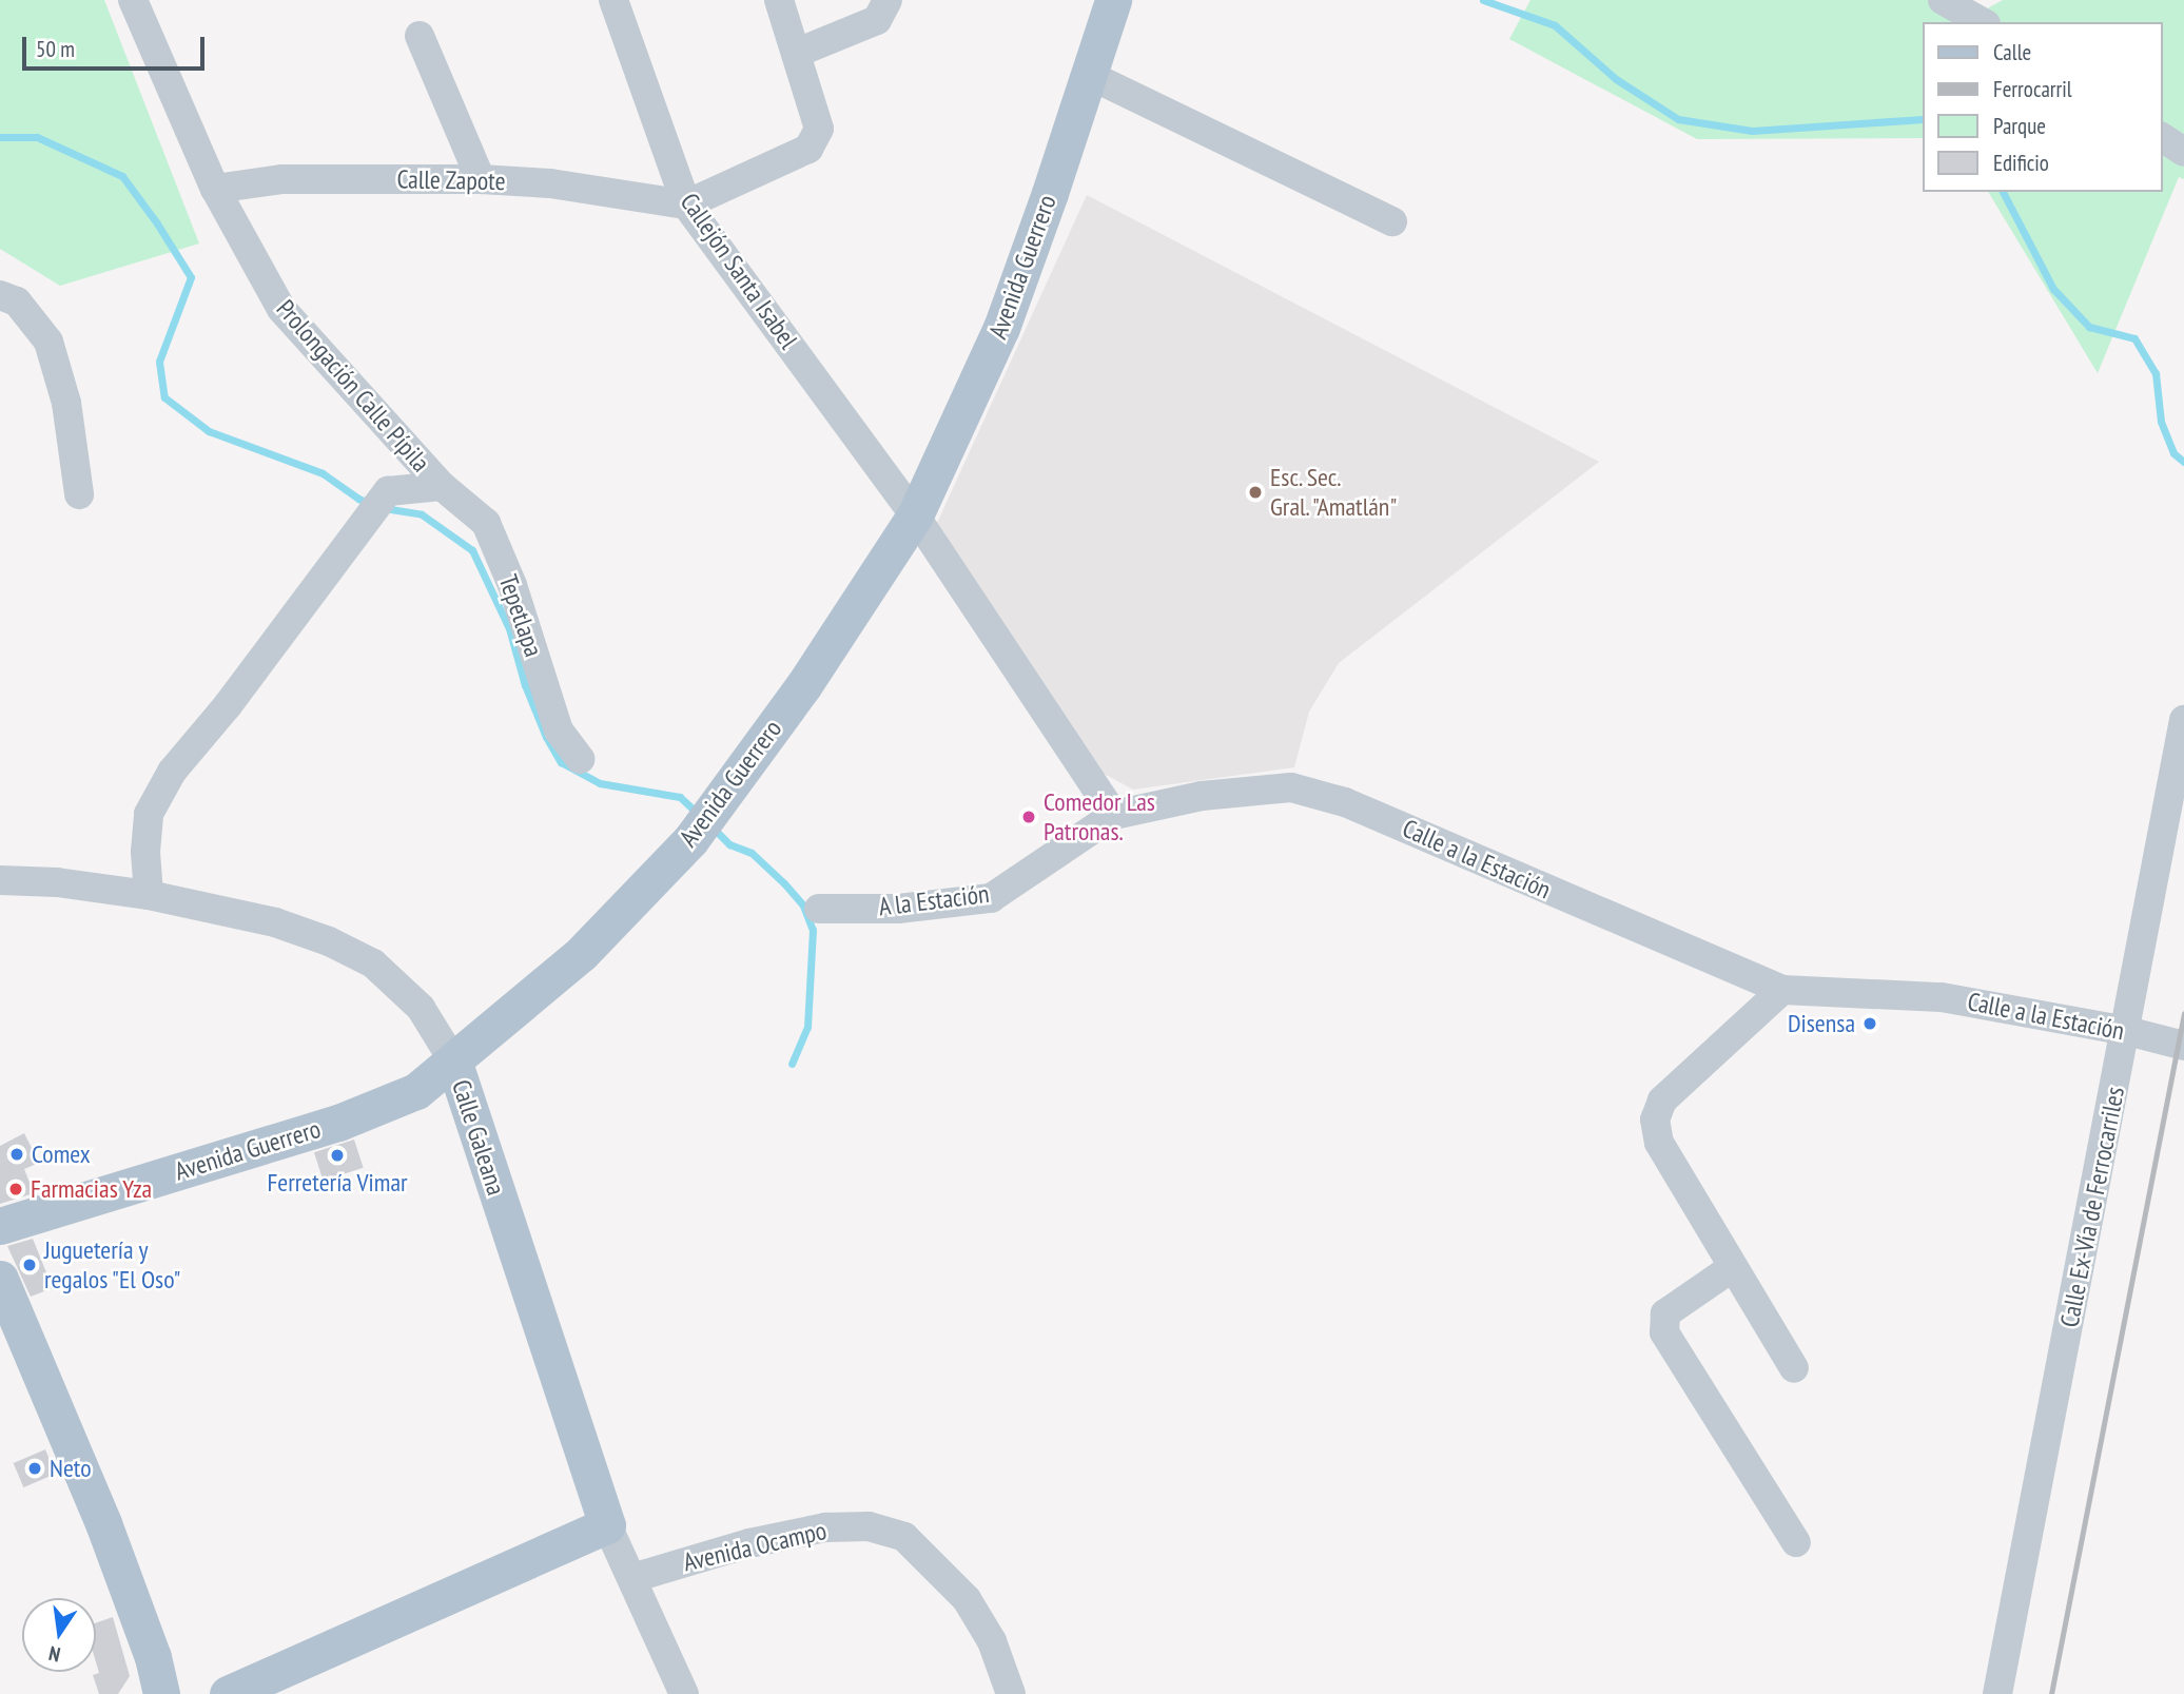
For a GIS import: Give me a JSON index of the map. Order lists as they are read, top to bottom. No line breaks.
{"streets":{"main road":["Avenida Guerrero","Calle Galeana"],"street":["Calle Zapote","Callejón Santa Isabel","Prolongación Calle Pípila","Tepetlapa","Calle a la Estación","A la Estación","Calle Ex-Vía de Ferrocarriles","Avenida Ocampo"]},"crossings":[["Calle Zapote","Callejón Santa Isabel"],["Calle Zapote","Prolongación Calle Pípila"],["Avenida Guerrero","Callejón Santa Isabel"],["Avenida Guerrero","Calle Galeana"],["Prolongación Calle Pípila","Tepetlapa"],["Prolongación Calle Pípila","Calle Galeana"],["Calle a la Estación","A la Estación"],["Calle a la Estación","Calle Ex-Vía de Ferrocarriles"],["Calle Galeana","Avenida Ocampo"]],"places":["Esc. Sec. Gral. \"Amatlán\"","Comedor Las Patronas.","Disensa","Comex","Ferretería Vimar","Farmacias Yza","Juguetería y regalos \"El Oso\"","Neto"],"legend":["Calle","Ferrocarril","Parque","Edificio"],"scale_bar":"50 m","north":"bottom"}
